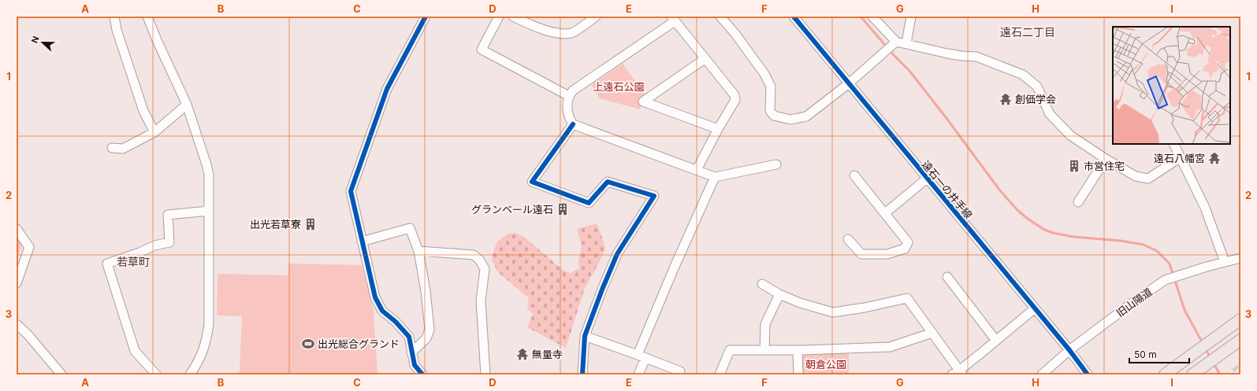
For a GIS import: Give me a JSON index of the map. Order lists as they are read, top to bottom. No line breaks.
{"streets":{"street":["遠石一の井手線","旧山陽道"]},"crossings":[["遠石一の井手線","旧山陽道"]],"districts":["遠石二丁目","若草町"],"parks":["上遠石公園","朝倉公園"],"places":{"temple":["創価学会","遠石八幡宮","無量寺"],"building":["市営住宅","グランベール遠石","出光若草寮"],"sports":["出光総合グランド"]},"scale_bar":"50 m","north":"left","grid":{"columns":["A","B","C","D","E","F","G","H","I"],"rows":["1","2","3"]}}
